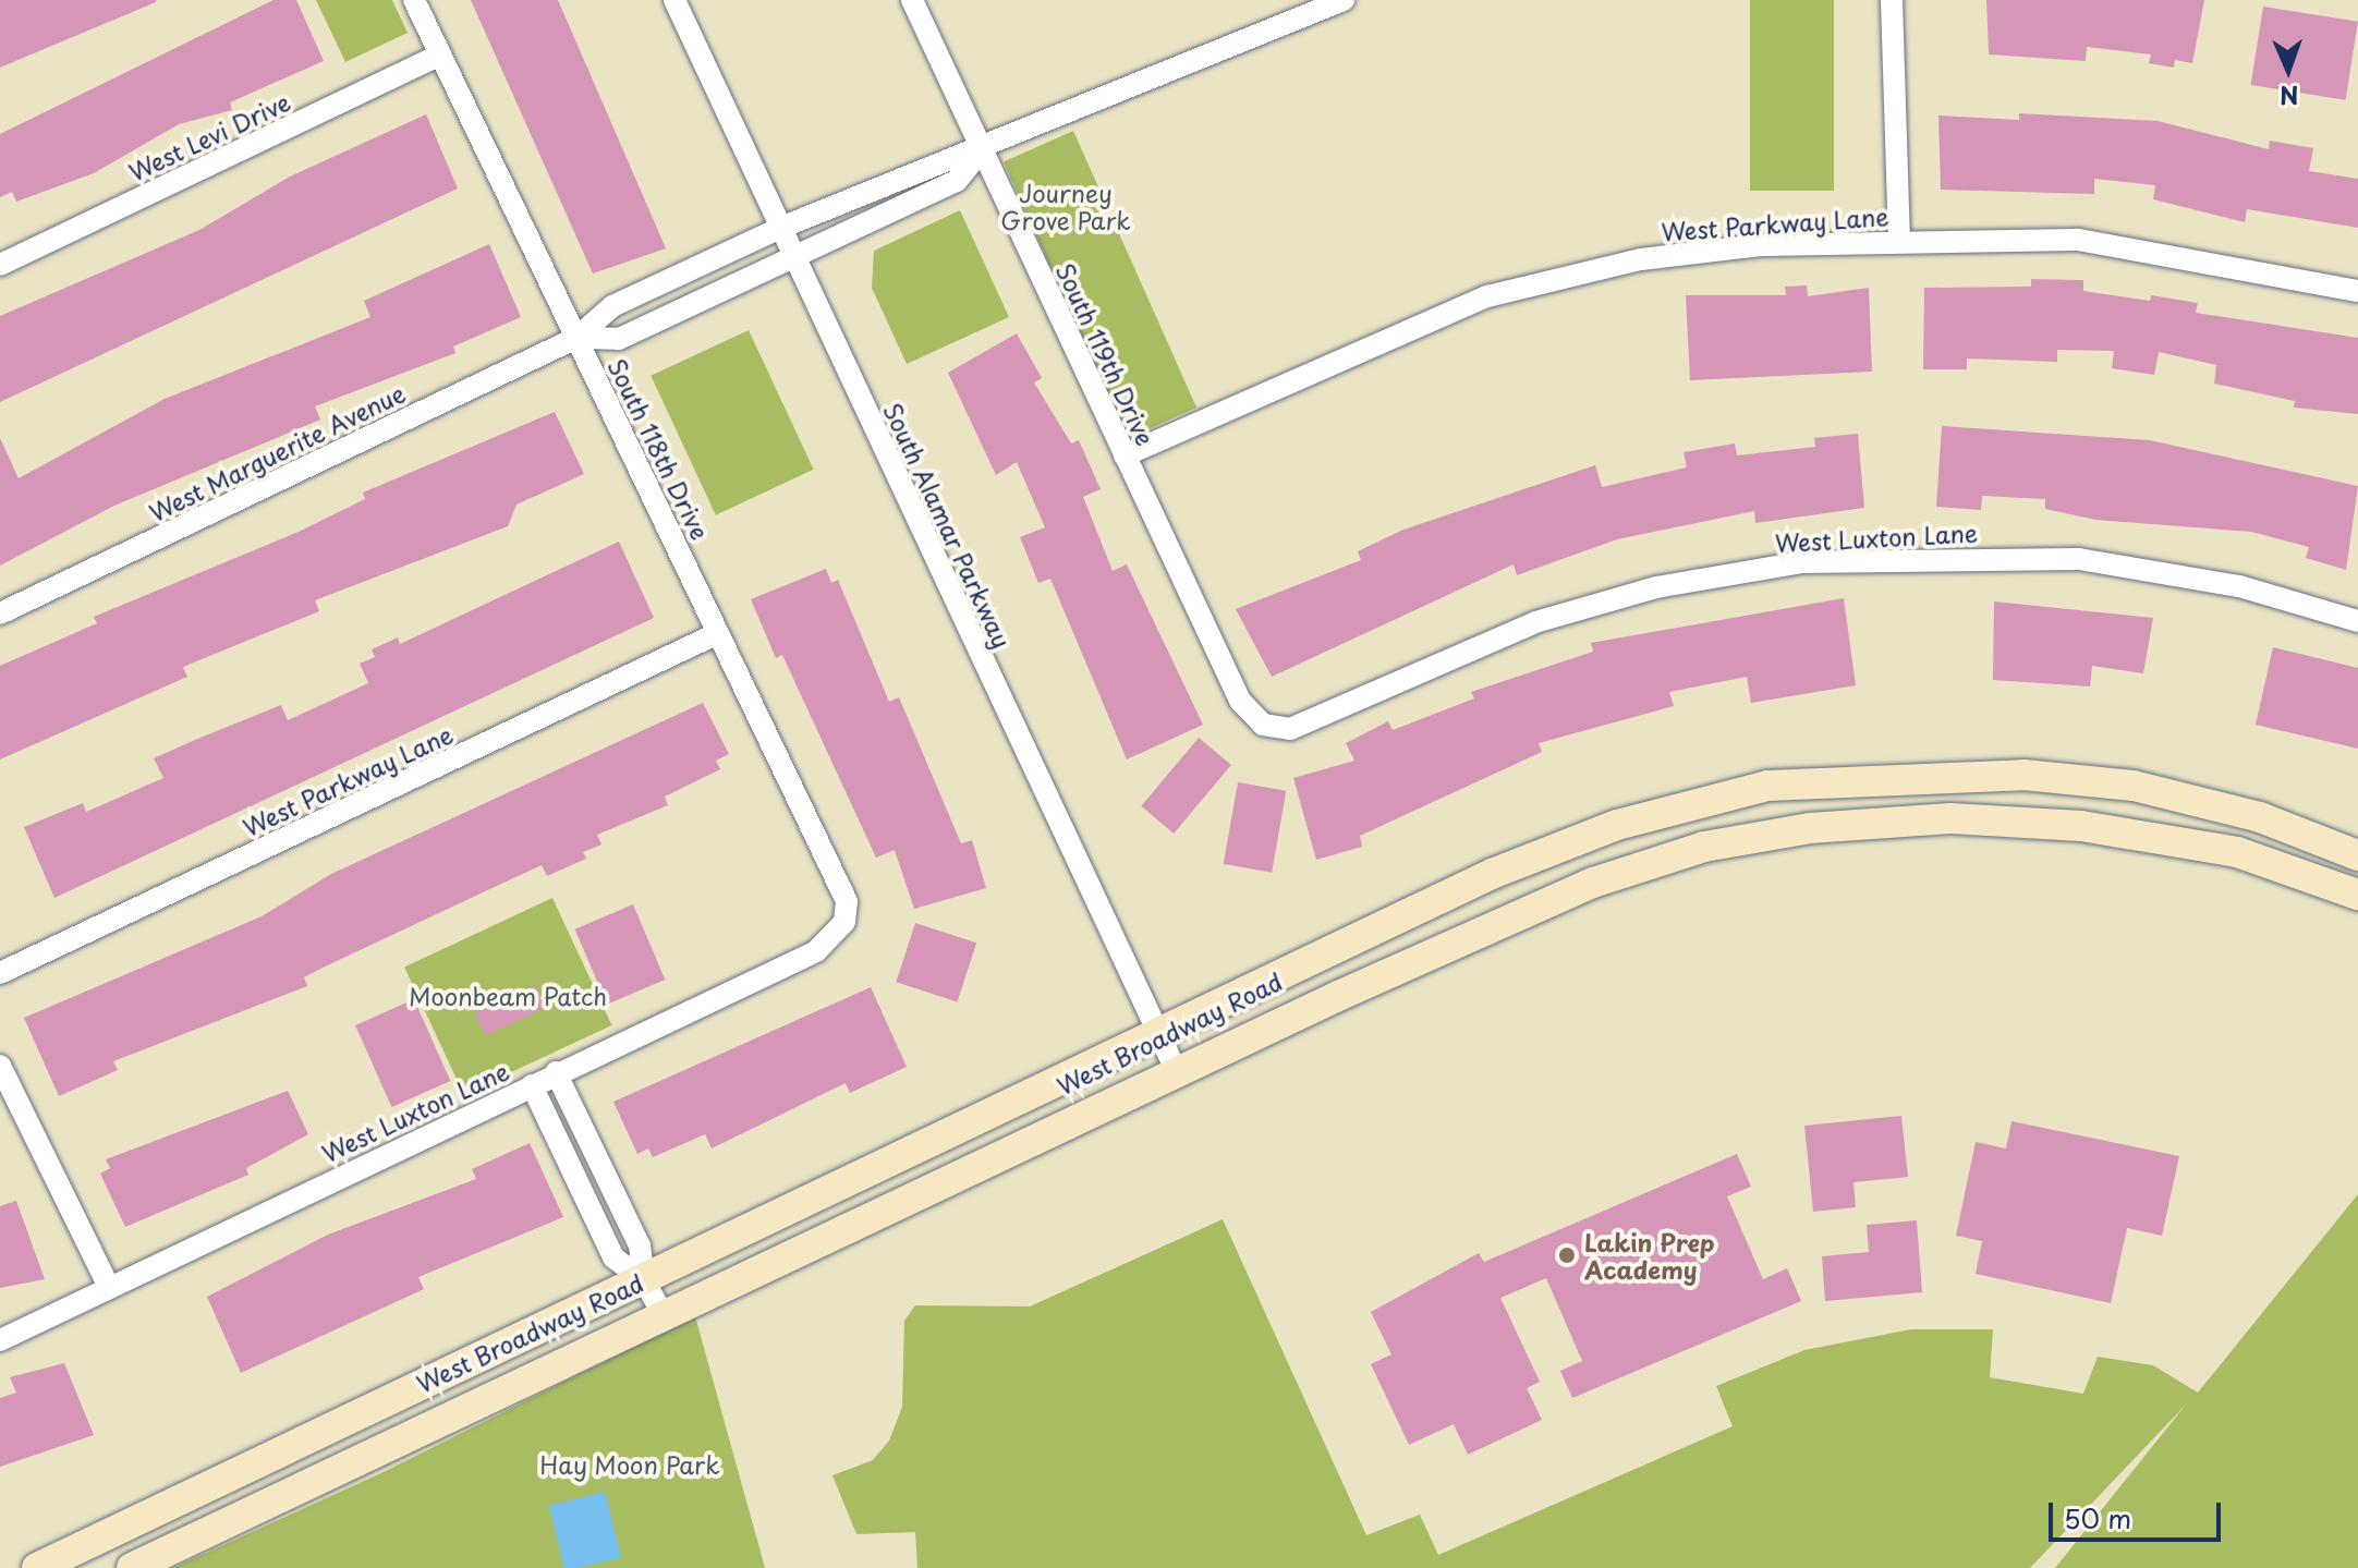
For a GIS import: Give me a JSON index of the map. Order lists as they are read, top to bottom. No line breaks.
{"streets":{"main road":["West Broadway Road"],"street":["West Levi Drive","West Parkway Lane","South 119th Drive","South 118th Drive","West Marguerite Avenue","South Alamar Parkway","West Luxton Lane"]},"crossings":[["West Levi Drive","South 118th Drive"],["West Parkway Lane","South 119th Drive"],["West Parkway Lane","South 118th Drive"],["South 119th Drive","West Marguerite Avenue"],["South 119th Drive","West Luxton Lane"],["South 118th Drive","West Marguerite Avenue"],["South 118th Drive","West Luxton Lane"],["West Marguerite Avenue","South Alamar Parkway"],["South Alamar Parkway","West Broadway Road"]],"parks":["Journey Grove Park","Moonbeam Patch","Hay Moon Park"],"places":["Lakin Prep Academy"],"scale_bar":"50 m","north":"bottom"}
